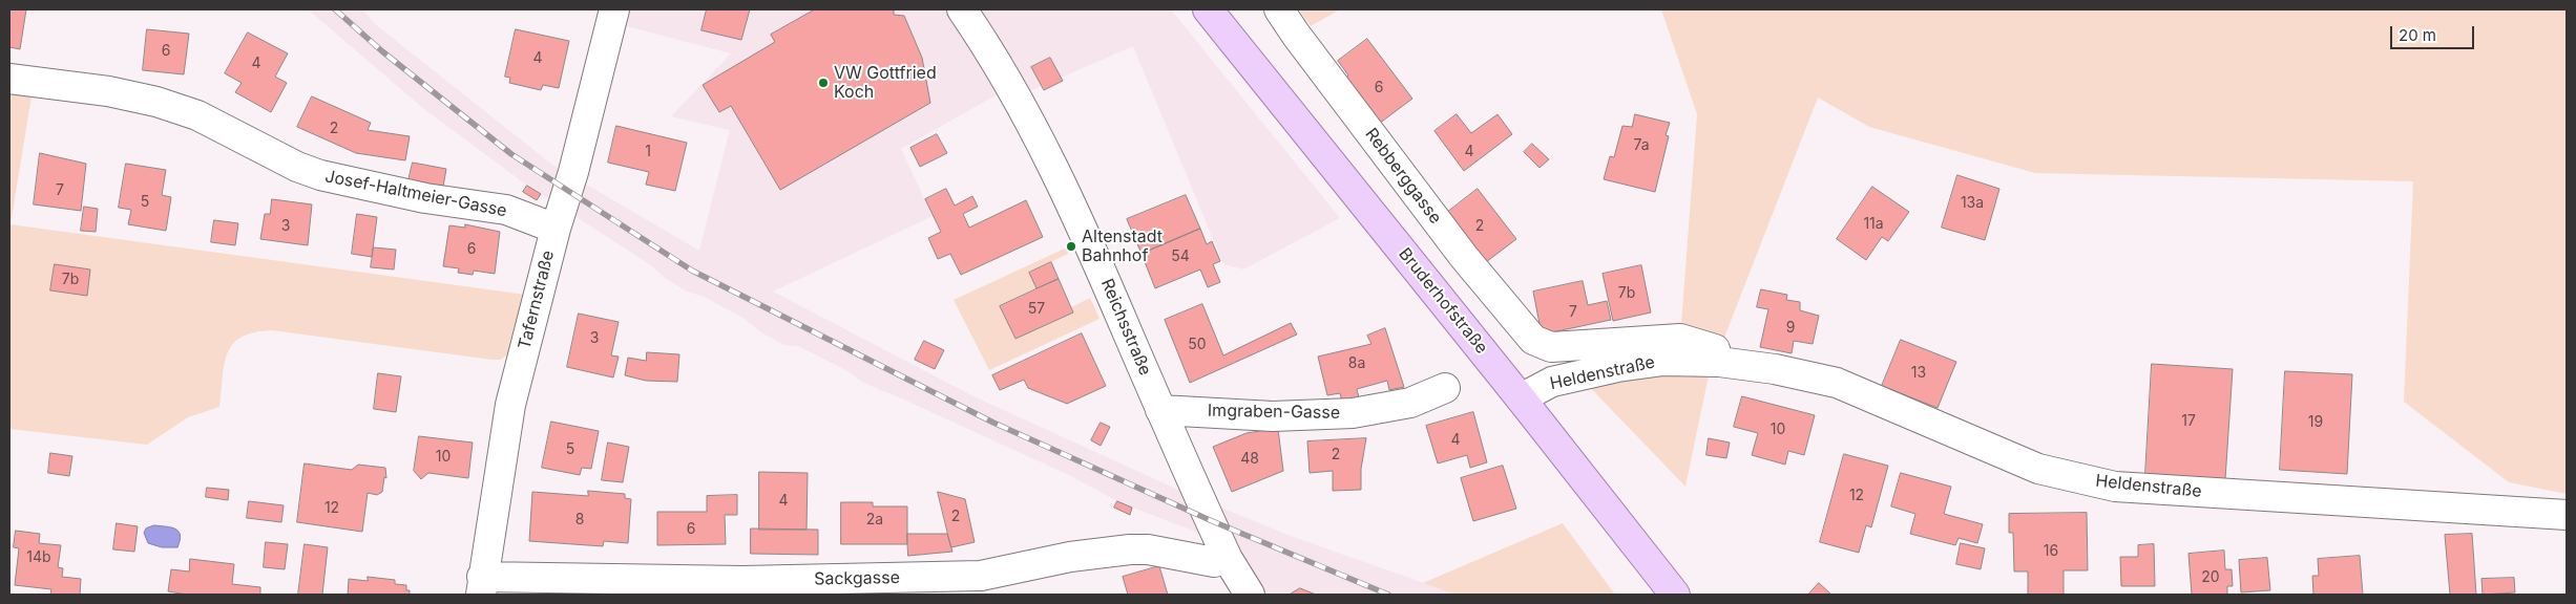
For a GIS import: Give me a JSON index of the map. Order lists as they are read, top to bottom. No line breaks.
{"streets":{"main road":["Bruderhofstraße"],"street":["Rebberggasse","Josef-Haltmeier-Gasse","Tafernstraße","Reichsstraße","Heldenstraße","Imgraben-Gasse","Sackgasse"]},"crossings":[["Rebberggasse","Heldenstraße"],["Josef-Haltmeier-Gasse","Tafernstraße"],["Tafernstraße","Sackgasse"],["Bruderhofstraße","Heldenstraße"],["Reichsstraße","Imgraben-Gasse"],["Reichsstraße","Sackgasse"]],"places":["VW Gottfried Koch","Altenstadt Bahnhof"],"house_numbers":["6","4","4","6","2","7a","1","4","7","5","13a","11a","3","2","6","54","7b","7b","57","7","9","3","50","8a","13","17","19","10","4","5","2","10","48","12","4","12","2","8","2a","6","16","14b","20"],"scale_bar":"20 m"}
